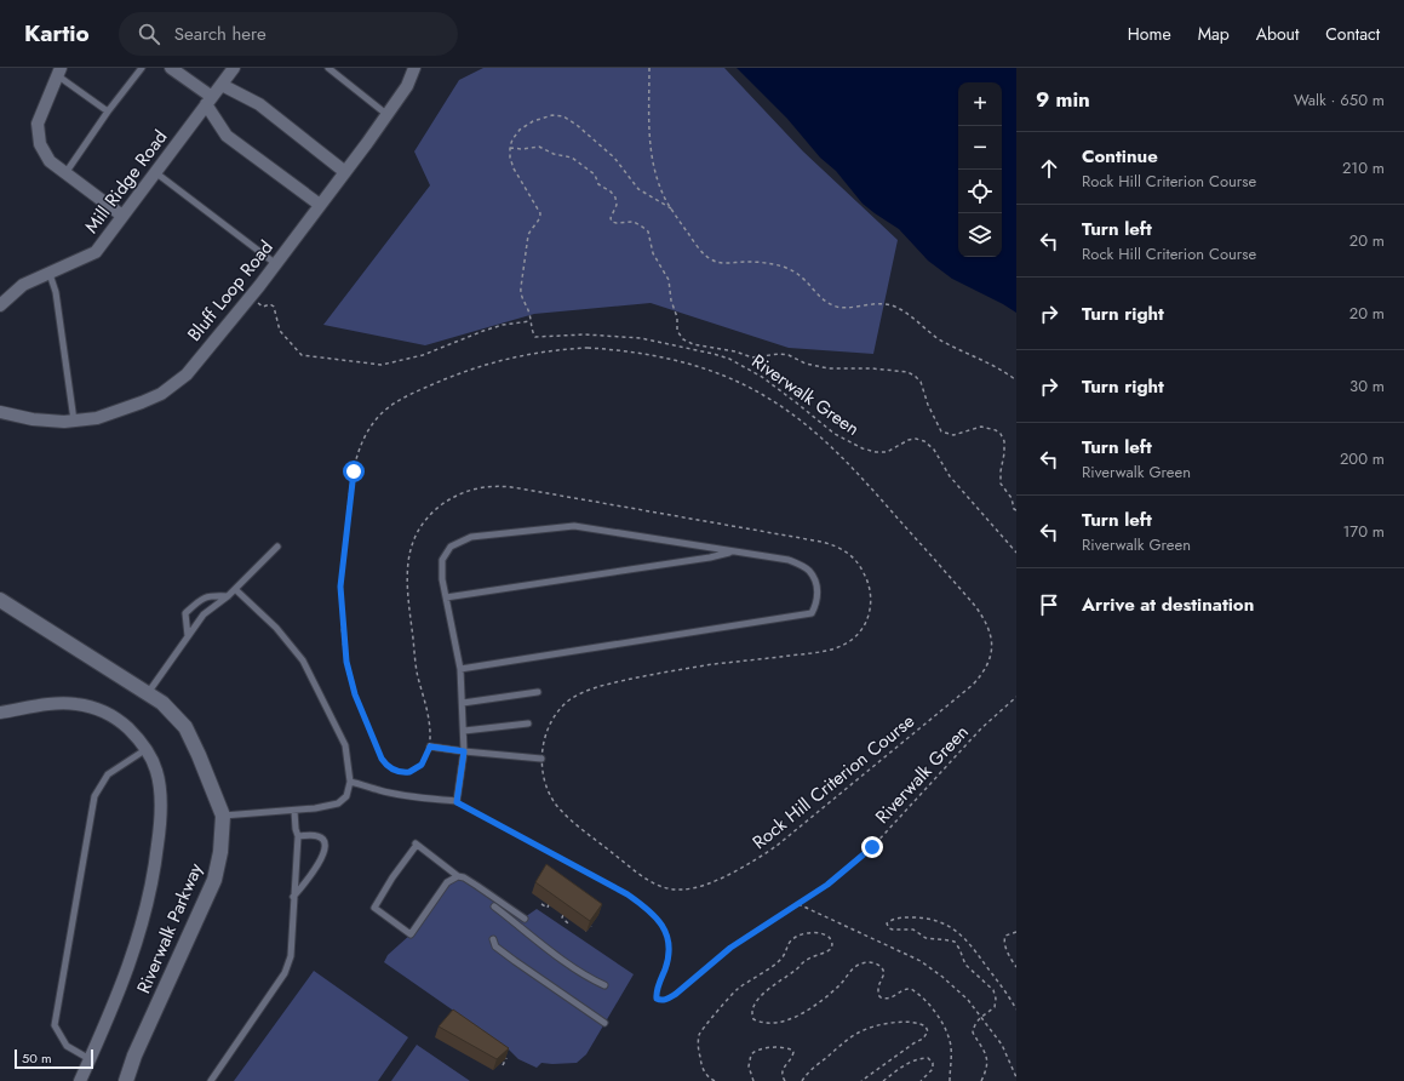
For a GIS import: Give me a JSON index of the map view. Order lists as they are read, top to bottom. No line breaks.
{"streets":{"street":["Mill Ridge Road","Bluff Loop Road","Riverwalk Parkway"],"path":["Riverwalk Green","Rock Hill Criterion Course"]},"scale_bar":"50 m","page":{"header":"Kartio","search":"Search here","nav":["Home","Map","About","Contact"],"heading":["9 min","Walk · 650 m"],"map_buttons":["+","−"],"list":[["Continue","Rock Hill Criterion Course","210 m"],["Turn left","Rock Hill Criterion Course","20 m"],["Turn right","20 m"],["Turn right","30 m"],["Turn left","Riverwalk Green","200 m"],["Turn left","Riverwalk Green","170 m"],"Arrive at destination"],"scale":"50 m"}}
